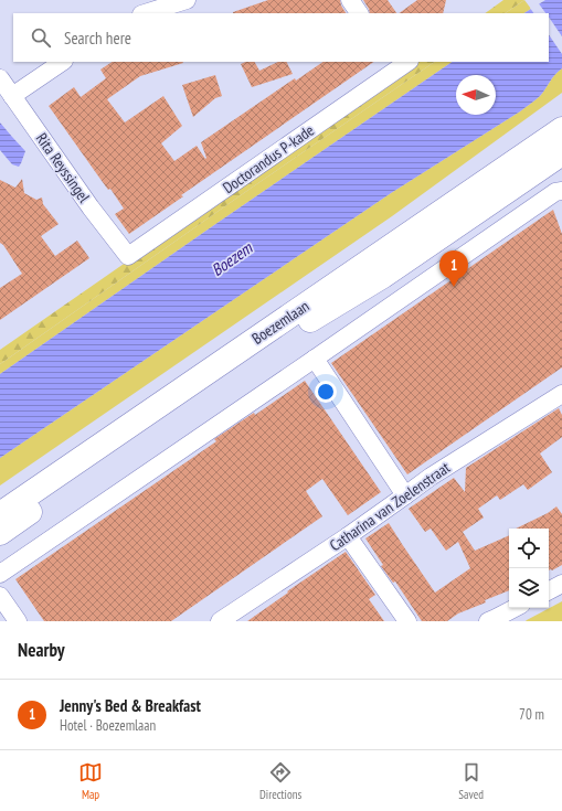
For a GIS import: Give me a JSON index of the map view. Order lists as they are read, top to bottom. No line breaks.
{"streets":{"main road":["Boezemlaan"],"street":["Doctorandus P-kade","Rita Reyssingel","Catharina van Zoelenstraat"]},"crossings":[["Doctorandus P-kade","Rita Reyssingel"]],"water":["Boezem"],"north":"left","page":{"search":"Search here","pins":"1","heading":"Nearby","list":[{"mark":"1","name":"Jenny's Bed & Breakfast","note":"Hotel · Boezemlaan","value":"70 m"}],"nav":["Map","Directions","Saved"]}}
